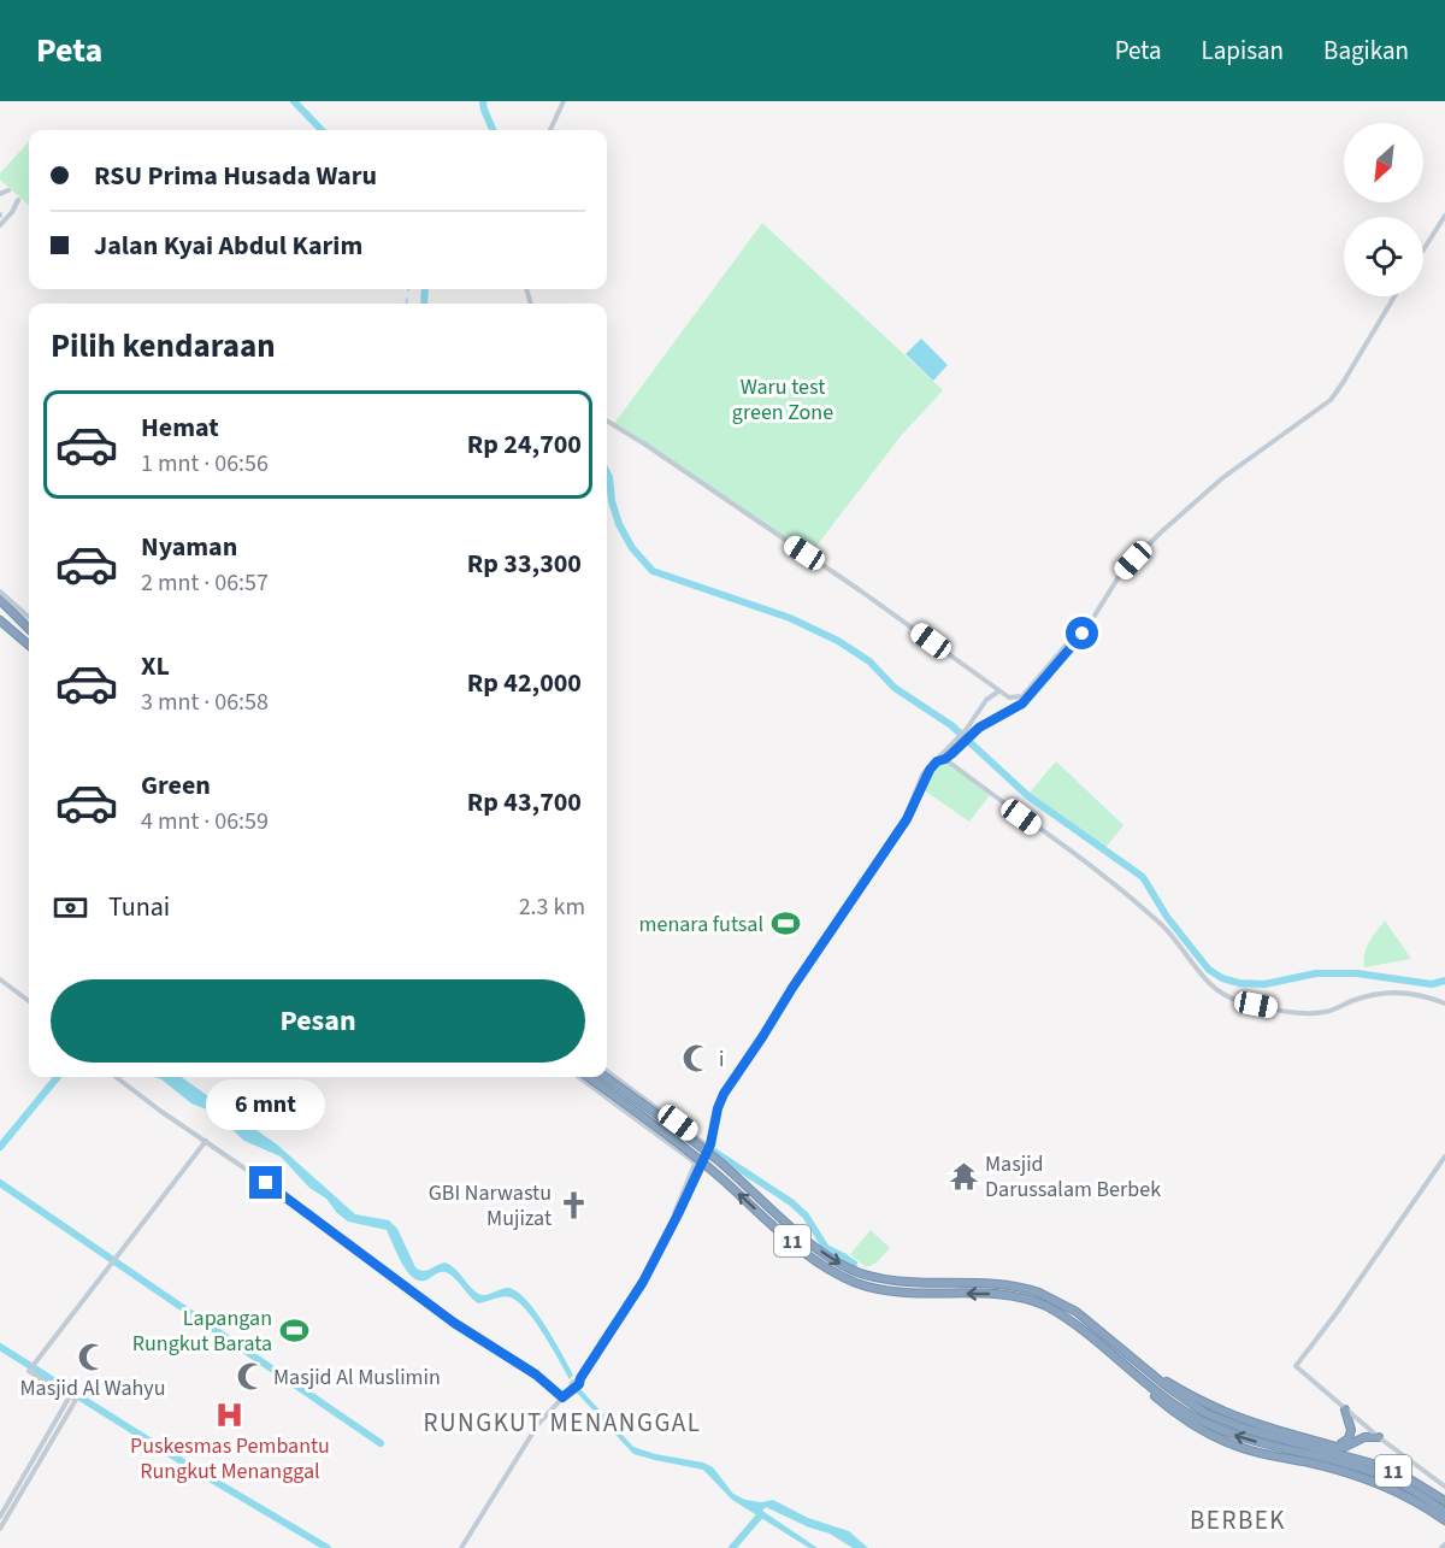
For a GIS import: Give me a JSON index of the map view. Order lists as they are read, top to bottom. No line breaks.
{"streets":{"highway":["11"]},"districts":["RUNGKUT MENANGGAL","BERBEK"],"parks":["Waru test green Zone"],"places":{"sports":["menara futsal","Lapangan Rungkut Barata"],"mosque":["i","Masjid Al Wahyu","Masjid Al Muslimin"],"temple":["Masjid Darussalam Berbek"],"church":["GBI Narwastu Mujizat"],"hospital":["Puskesmas Pembantu Rungkut Menanggal"]},"north":"bottom left","page":{"header":"Peta","nav":["Peta","Lapisan","Bagikan"],"banner":["RSU Prima Husada Waru","Jalan Kyai Abdul Karim"],"heading":"Pilih kendaraan","list":[{"name":"Hemat","note":"1 mnt · 06:56","value":"Rp 24,700"},{"name":"Nyaman","note":"2 mnt · 06:57","value":"Rp 33,300"},{"name":"XL","note":"3 mnt · 06:58","value":"Rp 42,000"},{"name":"Green","note":"4 mnt · 06:59","value":"Rp 43,700"}],"pay":["Tunai","2.3 km"],"buttons":"Pesan","bubble":"6 mnt"}}
